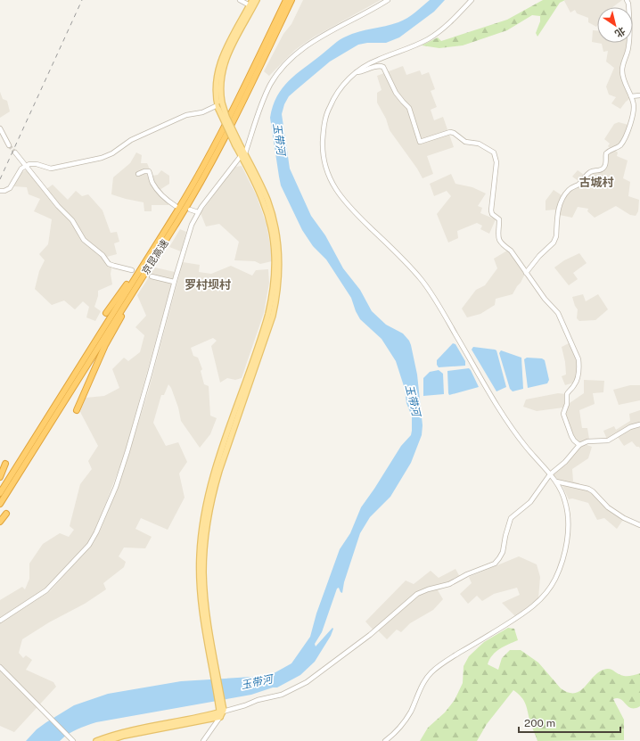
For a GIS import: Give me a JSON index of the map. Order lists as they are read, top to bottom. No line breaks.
{"streets":{"highway":["京昆高速"]},"districts":["古城村","罗村坝村"],"water":["玉带河"],"scale_bar":"200 m","north":"bottom right"}
